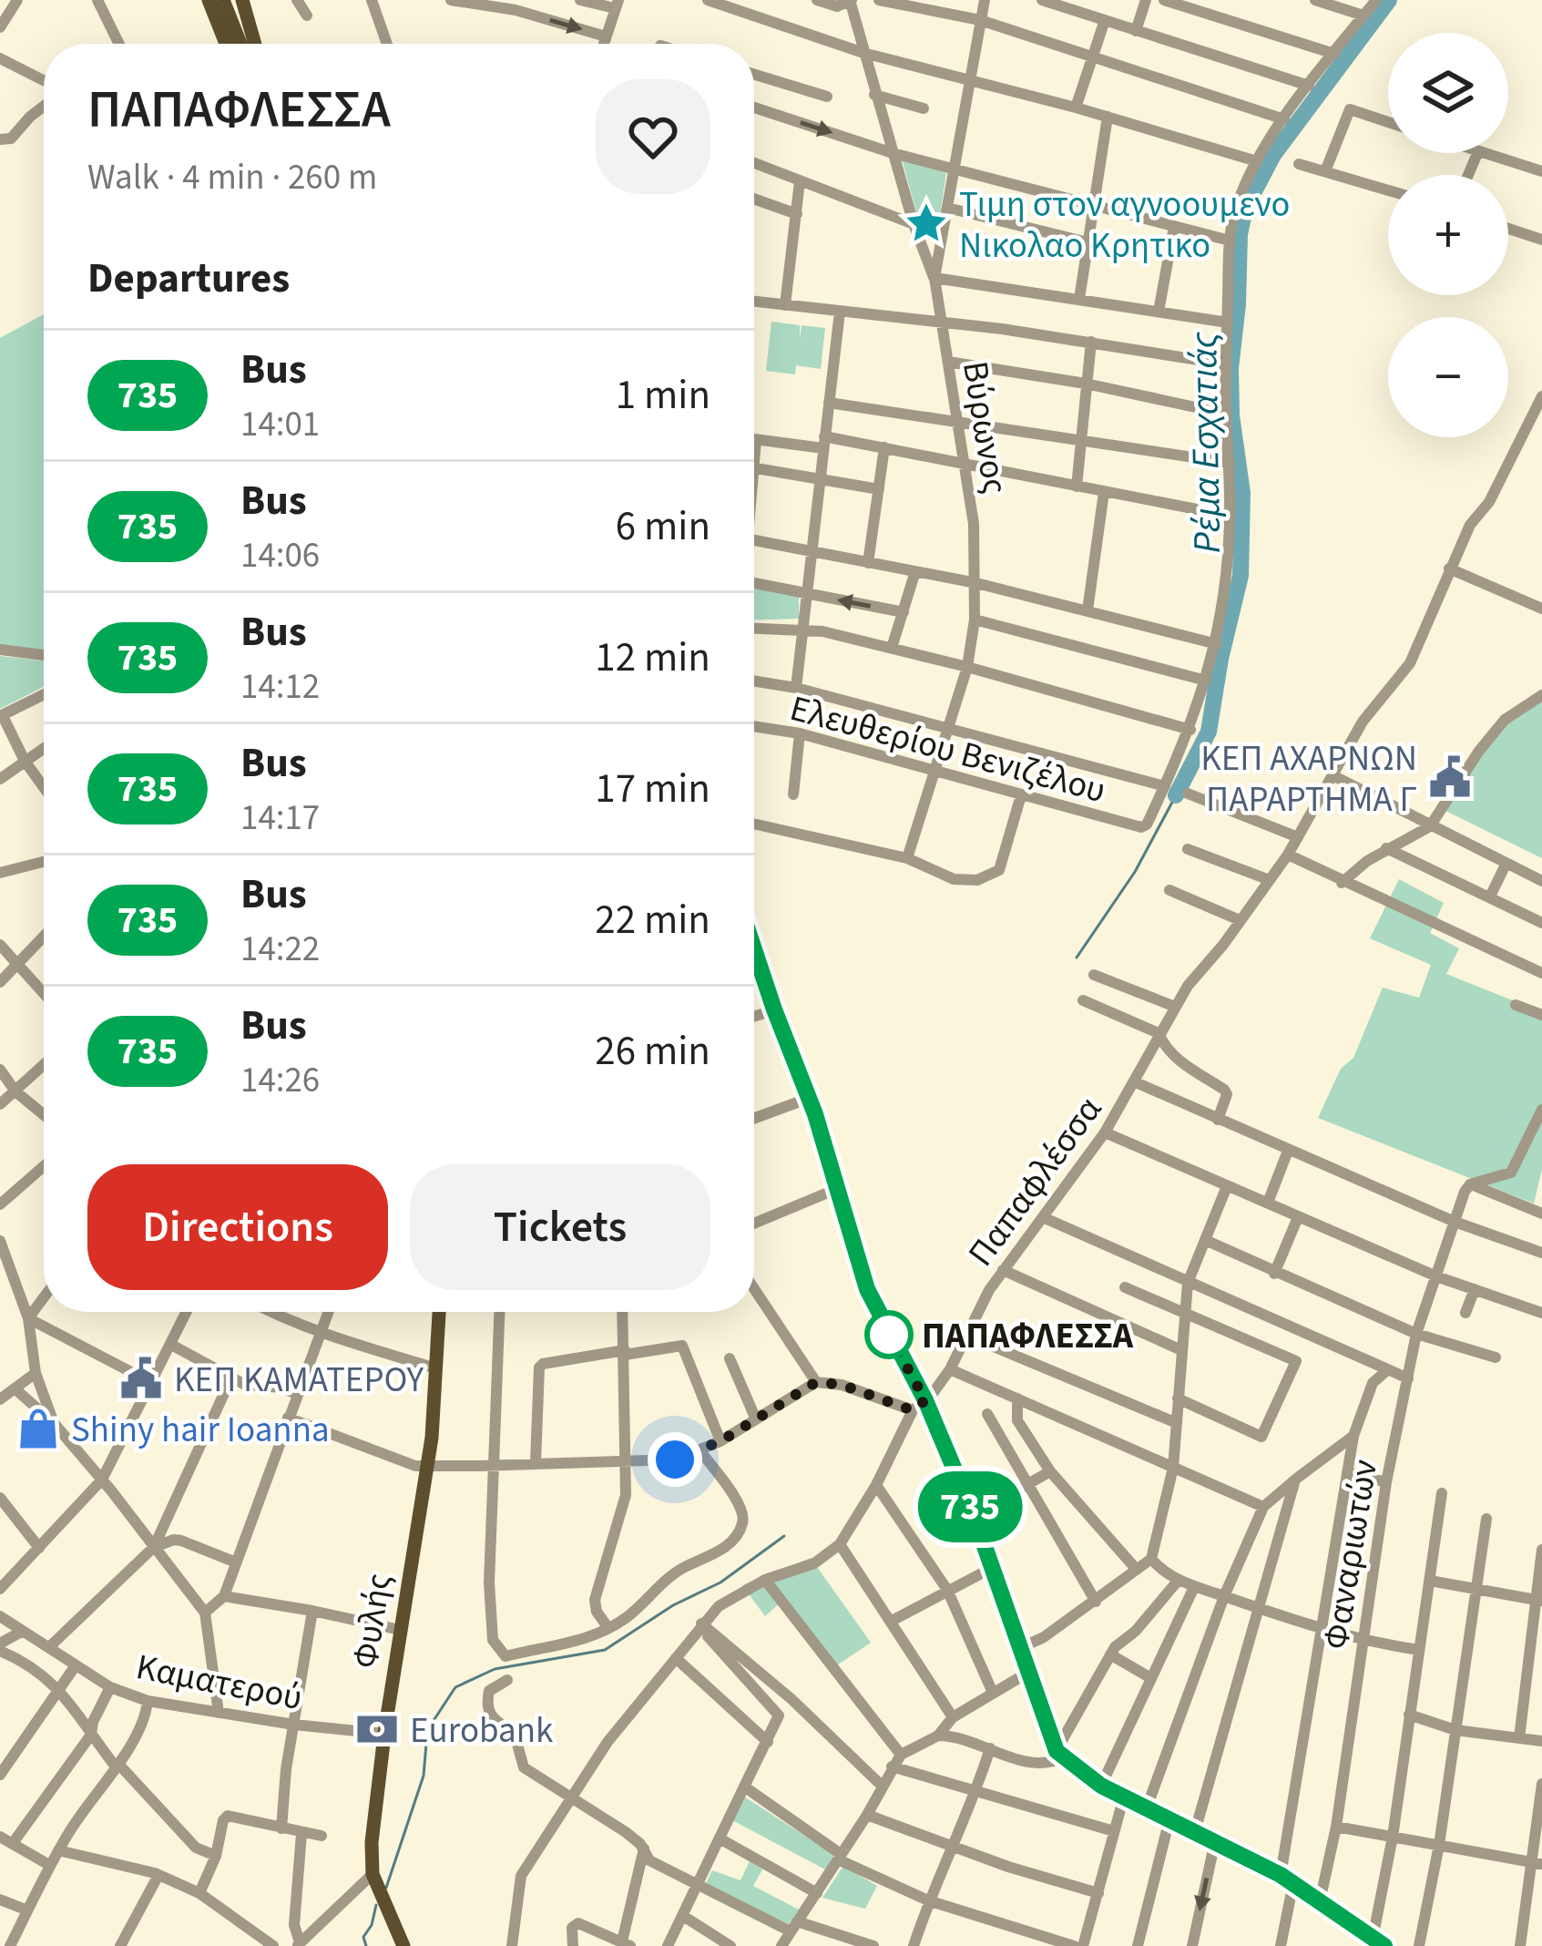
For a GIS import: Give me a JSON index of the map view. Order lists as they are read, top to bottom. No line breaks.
{"streets":{"main road":["Φυλής"],"street":["Βύρωνος","Ελευθερίου Βενιζέλου","Παπαφλέσσα","Φαναριωτών","Καματερού"]},"crossings":[["Βύρωνος","Ελευθερίου Βενιζέλου"],["Φυλής","Καματερού"]],"water":["Ρέμα Εσχατιάς"],"places":{"place":["Τιμη στον αγνοουμενο Νικολαο Κρητικο"],"public building":["ΚΕΠ ΑΧΑΡΝΩΝ ΠΑΡΑΡΤΗΜΑ Γ","ΚΕΠ ΚΑΜΑΤΕΡΟΥ"],"other":["ΠΑΠΑΦΛΕΣΣΑ"],"shop":["Shiny hair Ioanna"],"bank":["Eurobank"]},"lines":["bus line 735"],"page":{"on_map":"735","map_buttons":["+","−"],"heading":[["ΠΑΠΑΦΛΕΣΣΑ","Walk · 4 min · 260 m"],"Departures"],"list":[{"mark":"735","name":"Bus","note":"14:01","value":"1 min"},{"mark":"735","name":"Bus","note":"14:06","value":"6 min"},{"mark":"735","name":"Bus","note":"14:12","value":"12 min"},{"mark":"735","name":"Bus","note":"14:17","value":"17 min"},{"mark":"735","name":"Bus","note":"14:22","value":"22 min"},{"mark":"735","name":"Bus","note":"14:26","value":"26 min"}],"buttons":["Directions","Tickets"]}}
